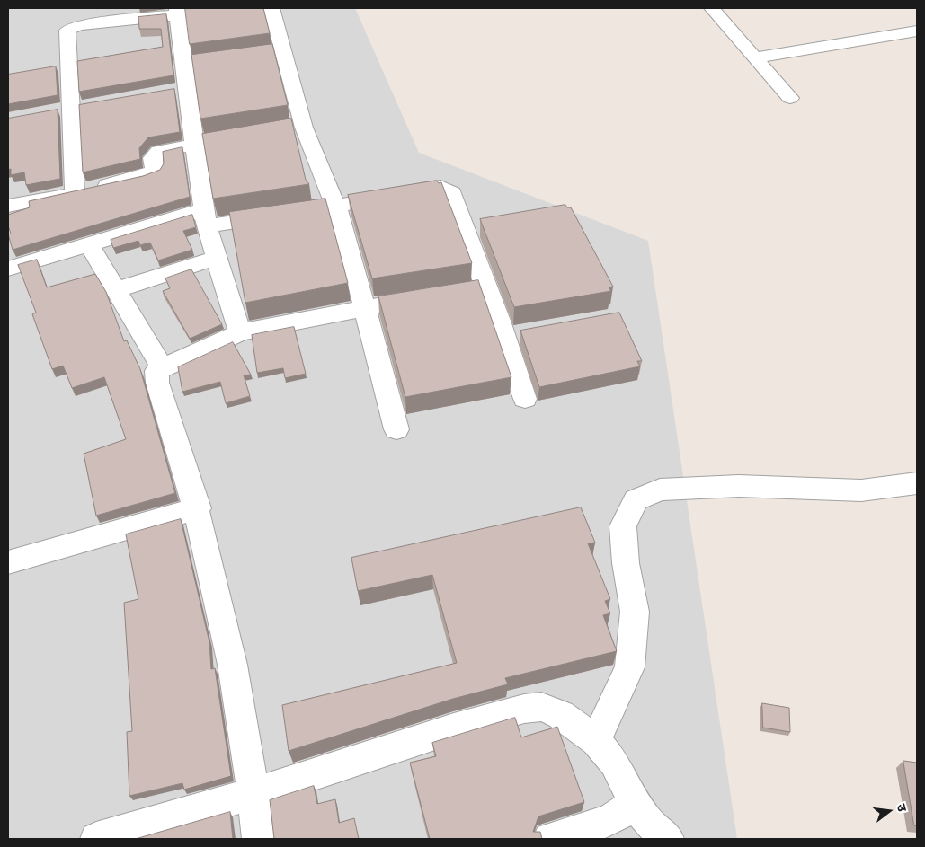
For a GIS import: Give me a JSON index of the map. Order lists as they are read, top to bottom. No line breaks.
{"north":"right"}
